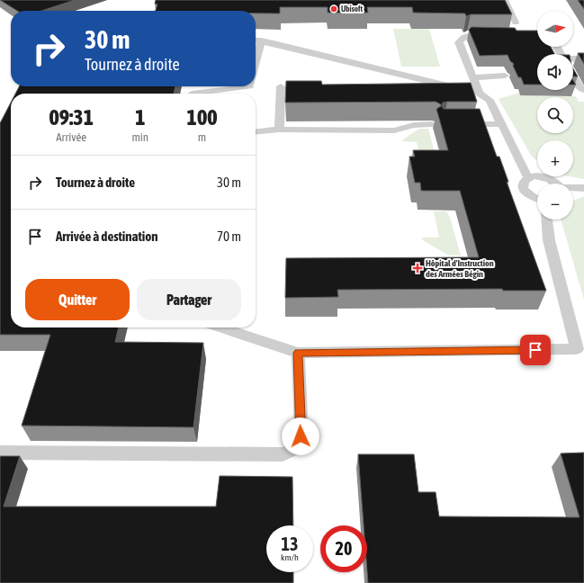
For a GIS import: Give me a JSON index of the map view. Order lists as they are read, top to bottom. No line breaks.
{"places":{"other":["Ubisoft"],"health":["Hôpital d'Instruction des Armées Bégin"]},"north":"right","page":{"map_buttons":["+","−"],"turn":["30 m","Tournez à droite"],"eta":["09:31","Arrivée","1","min","100","m"],"list":[{"name":"Tournez à droite","value":"30 m"},{"name":"Arrivée à destination","value":"70 m"}],"buttons":["Quitter","Partager"],"speed":"13 km/h","limit":"20"}}
